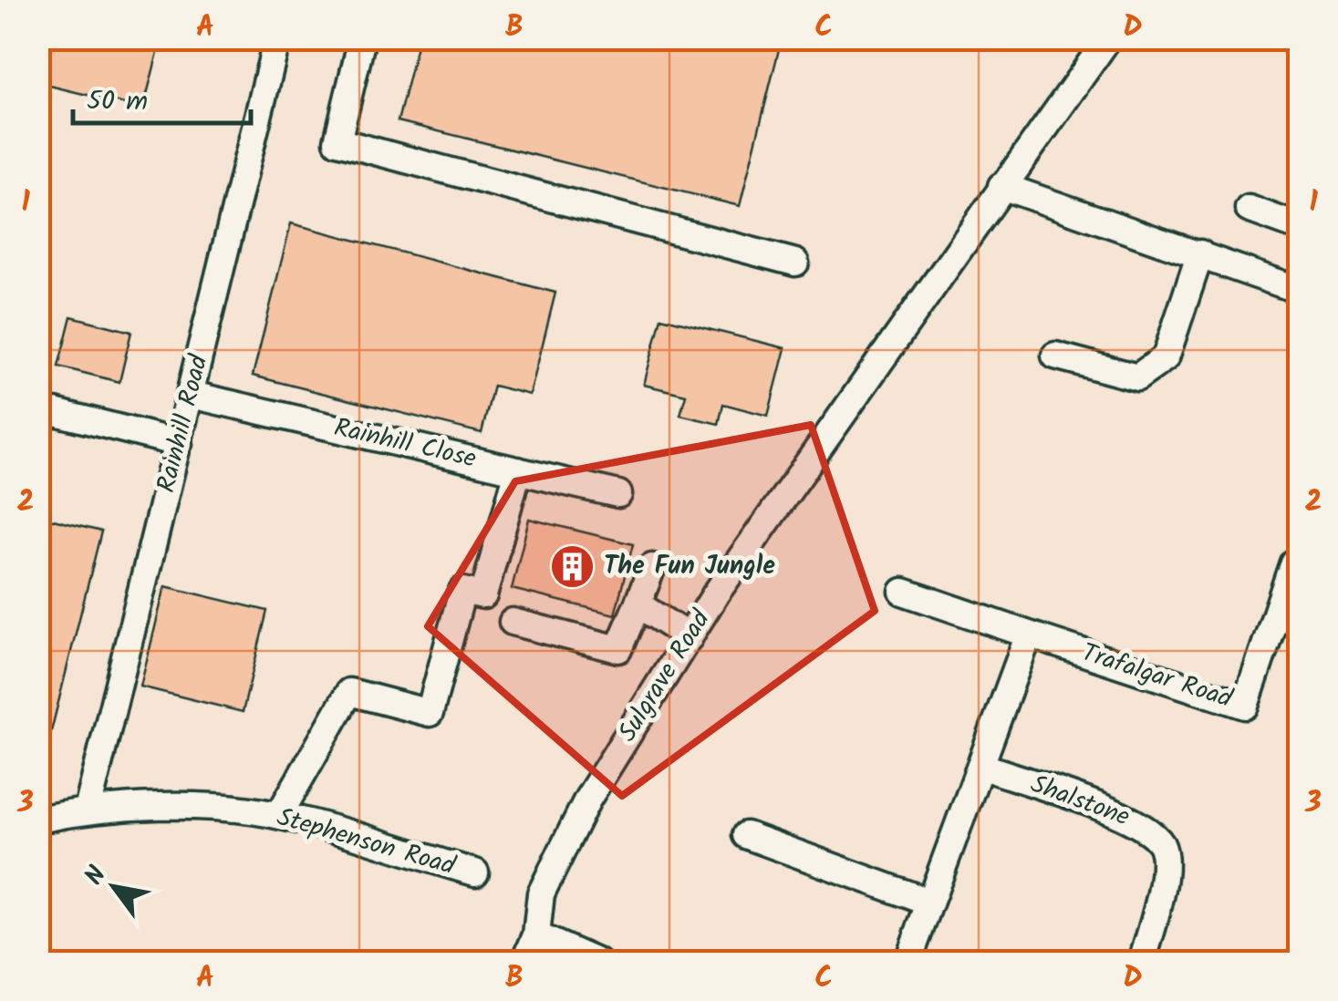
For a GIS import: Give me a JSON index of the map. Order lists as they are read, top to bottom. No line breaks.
{"streets":{"street":["Rainhill Road","Rainhill Close","Sulgrave Road","Trafalgar Road","Shalstone","Stephenson Road"]},"crossings":[["Rainhill Road","Rainhill Close"],["Rainhill Road","Stephenson Road"]],"places":{"building":["The Fun Jungle"]},"scale_bar":"50 m","north":"top left","grid":{"columns":["A","B","C","D"],"rows":["1","2","3"]}}
